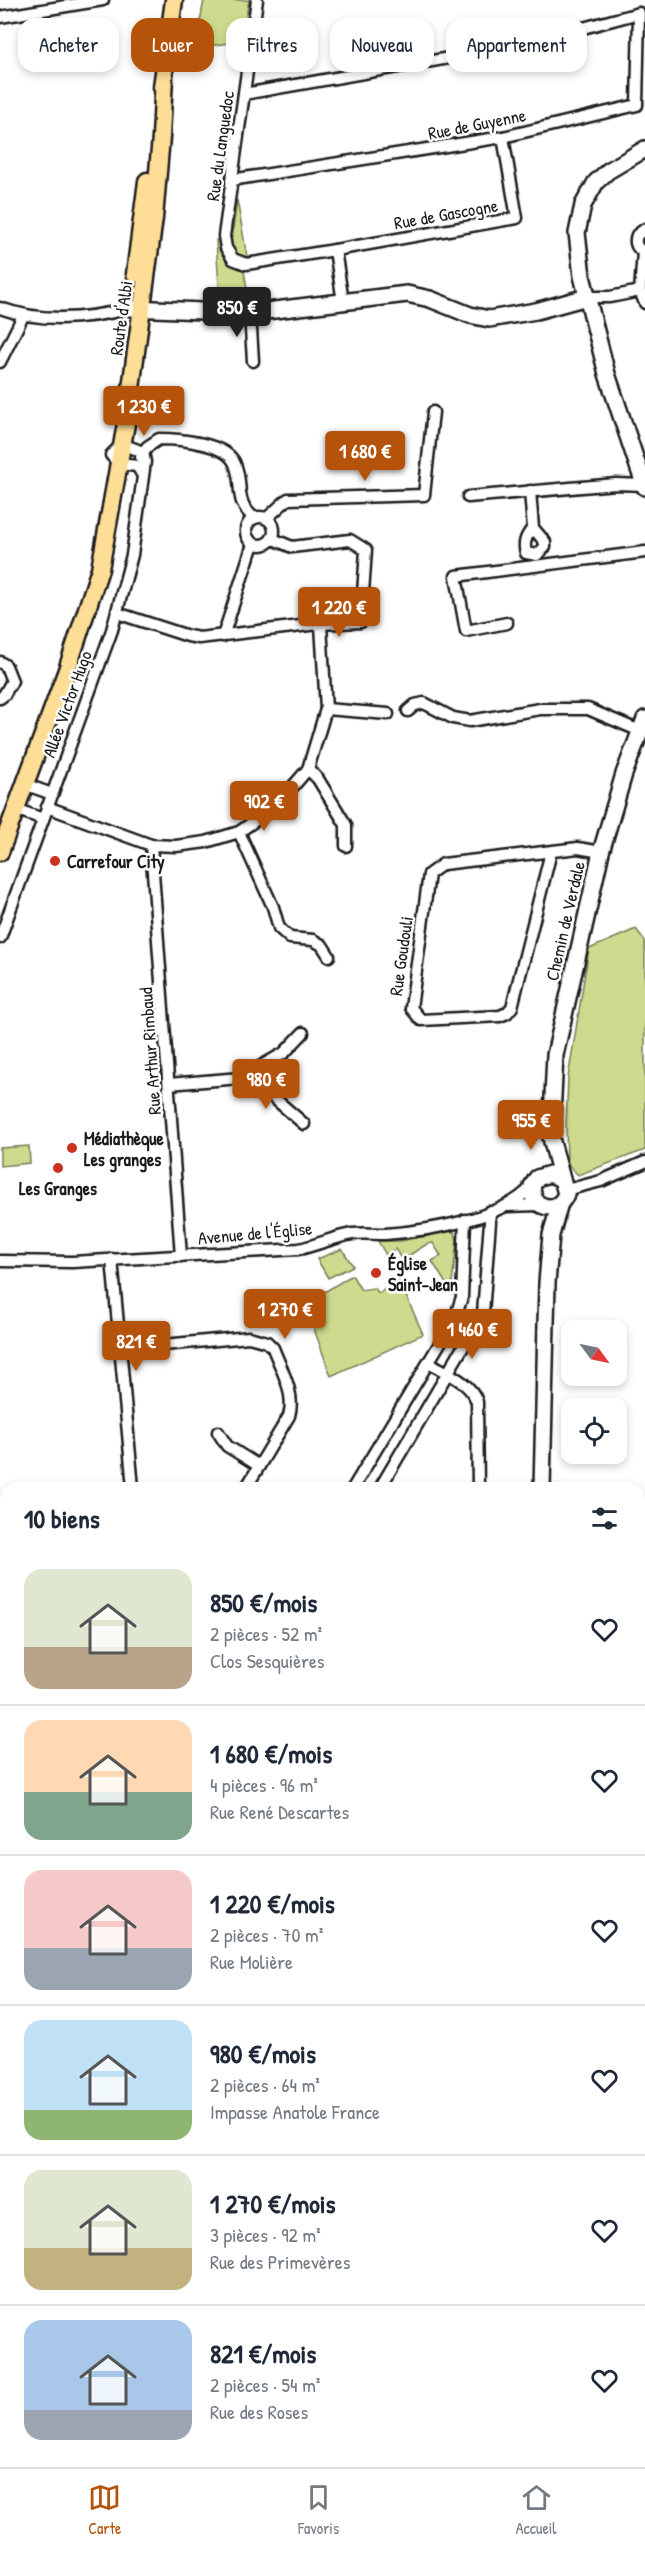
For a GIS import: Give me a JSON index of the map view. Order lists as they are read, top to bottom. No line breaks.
{"streets":{"main road":["Route d'Albi"],"street":["Rue de Guyenne","Rue du Languedoc","Rue de Gascogne","Allée Victor Hugo","Chemin de Verdale","Rue Goudouli","Rue Arthur Rimbaud","Avenue de l'Église"]},"crossings":[["Rue de Guyenne","Rue du Languedoc"],["Rue de Guyenne","Rue de Gascogne"],["Rue du Languedoc","Rue de Gascogne"],["Chemin de Verdale","Rue Goudouli"],["Chemin de Verdale","Avenue de l'Église"],["Rue Arthur Rimbaud","Avenue de l'Église"]],"places":["Carrefour City","Médiathèque Les granges","Les Granges","Église Saint-Jean"],"north":"bottom right","page":{"chip":["Acheter","Louer","Filtres","Nouveau","Appartement"],"price":["850 €","1 230 €","1 680 €","1 220 €","902 €","980 €","955 €","1 270 €","1 460 €","821 €"],"heading":"10 biens","list":[{"name":"850 €/mois","note":"2 pièces · 52 m² · Clos Sesquières"},{"name":"1 680 €/mois","note":"4 pièces · 96 m² · Rue René Descartes"},{"name":"1 220 €/mois","note":"2 pièces · 70 m² · Rue Molière"},{"name":"980 €/mois","note":"2 pièces · 64 m² · Impasse Anatole France"},{"name":"1 270 €/mois","note":"3 pièces · 92 m² · Rue des Primevères"},{"name":"821 €/mois","note":"2 pièces · 54 m² · Rue des Roses"}],"tabs":["Carte","Favoris","Accueil"]}}
